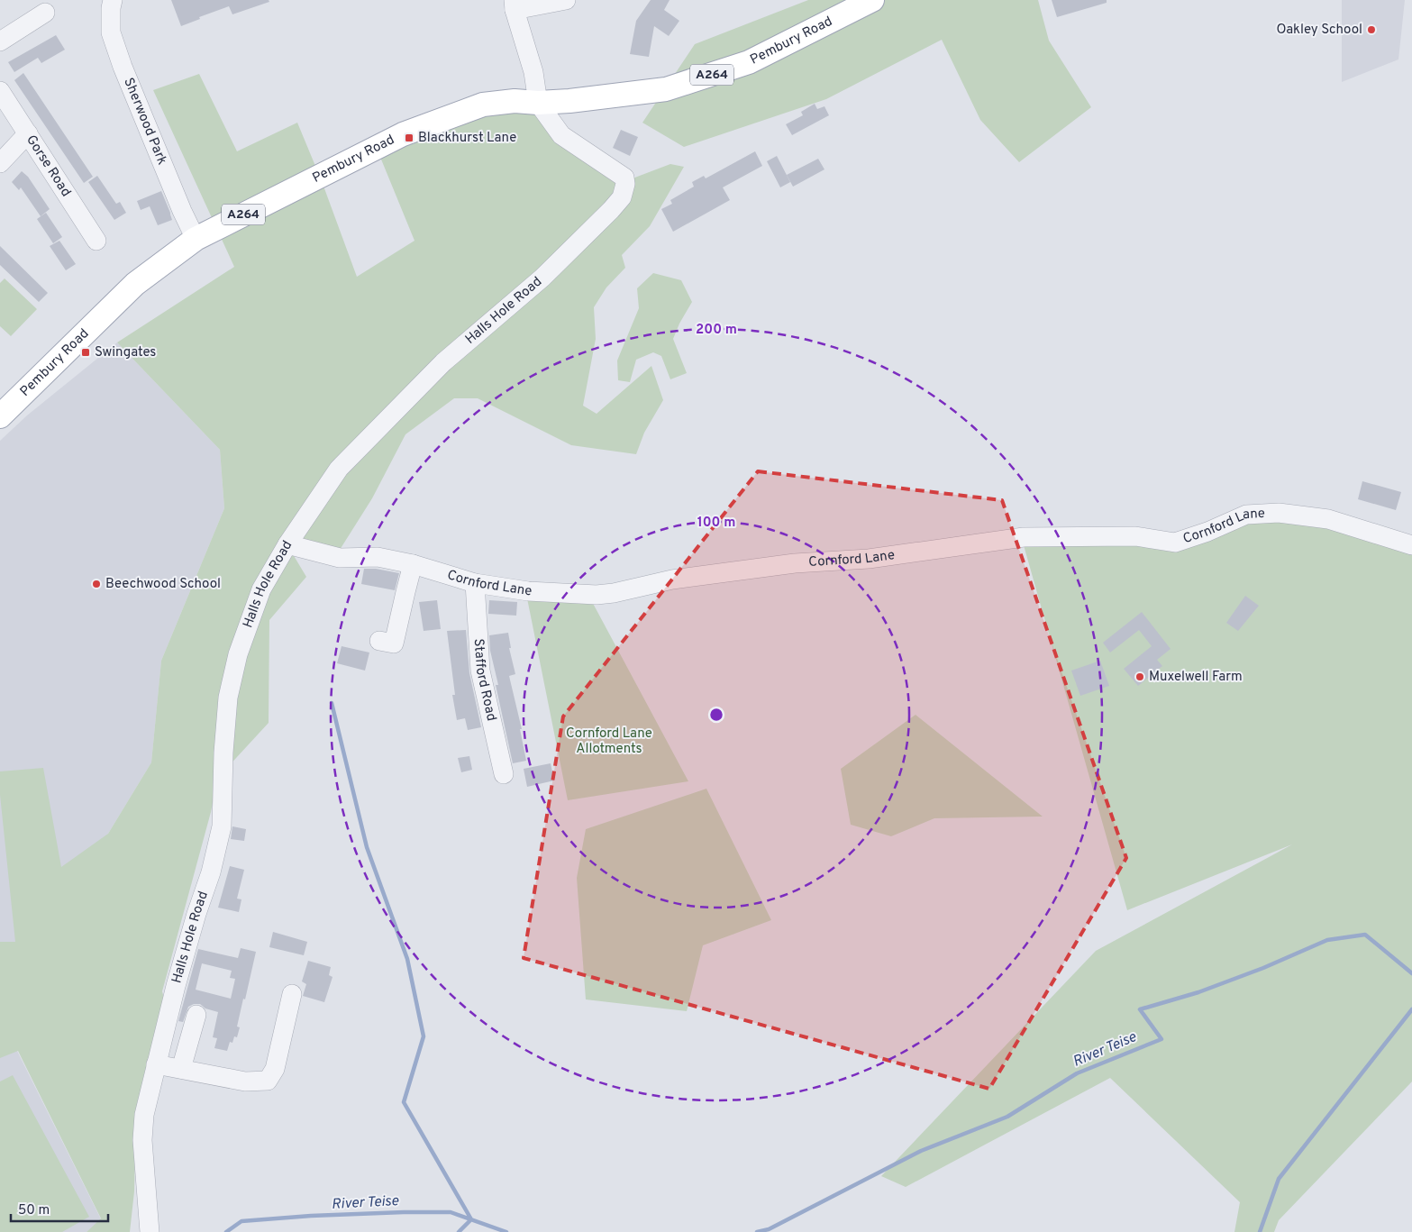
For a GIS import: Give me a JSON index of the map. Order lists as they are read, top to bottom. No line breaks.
{"streets":{"main road":["Pembury Road","A264"],"street":["Sherwood Park","Gorse Road","Halls Hole Road","Cornford Lane","Stafford Road"]},"crossings":[["Pembury Road","Sherwood Park"],["Pembury Road","Halls Hole Road"],["Halls Hole Road","Cornford Lane"],["Cornford Lane","Stafford Road"]],"water":["River Teise"],"parks":["Cornford Lane Allotments"],"places":{"other":["Oakley School","Beechwood School","Muxelwell Farm"],"transit":["Blackhurst Lane","Swingates"]},"scale_bar":"50 m","rings":["200 m","100 m"]}
